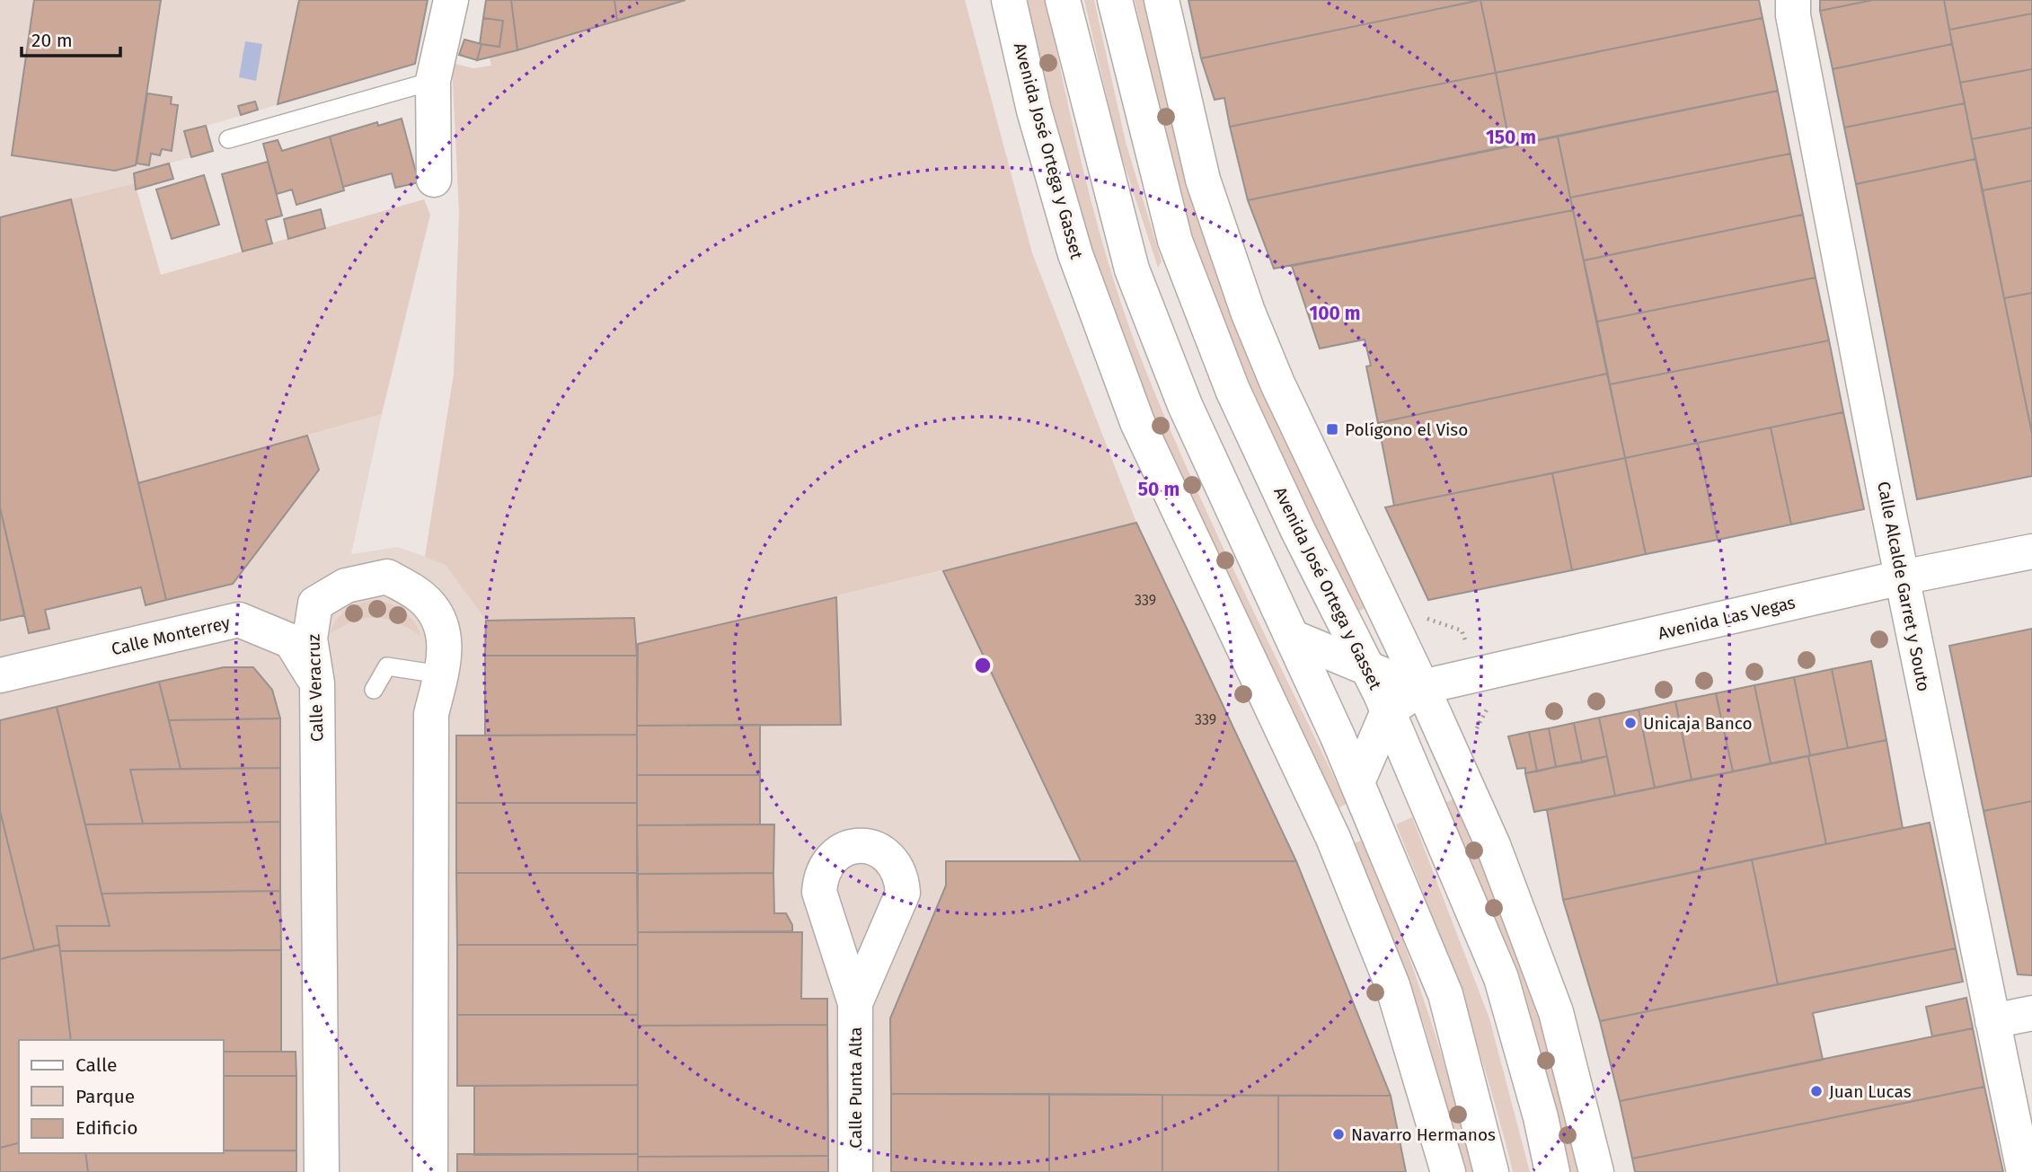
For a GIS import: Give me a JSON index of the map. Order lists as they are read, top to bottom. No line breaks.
{"streets":{"street":["Avenida José Ortega y Gasset","Calle Alcalde Garret y Souto","Avenida Las Vegas","Calle Monterrey","Calle Veracruz","Calle Punta Alta"]},"crossings":[["Calle Alcalde Garret y Souto","Avenida Las Vegas"],["Calle Monterrey","Calle Veracruz"]],"places":{"transit":["Polígono el Viso"],"other":["Unicaja Banco","Juan Lucas","Navarro Hermanos"]},"house_numbers":["339","339"],"legend":["Calle","Parque","Edificio"],"scale_bar":"20 m","rings":["150 m","100 m","50 m"]}
